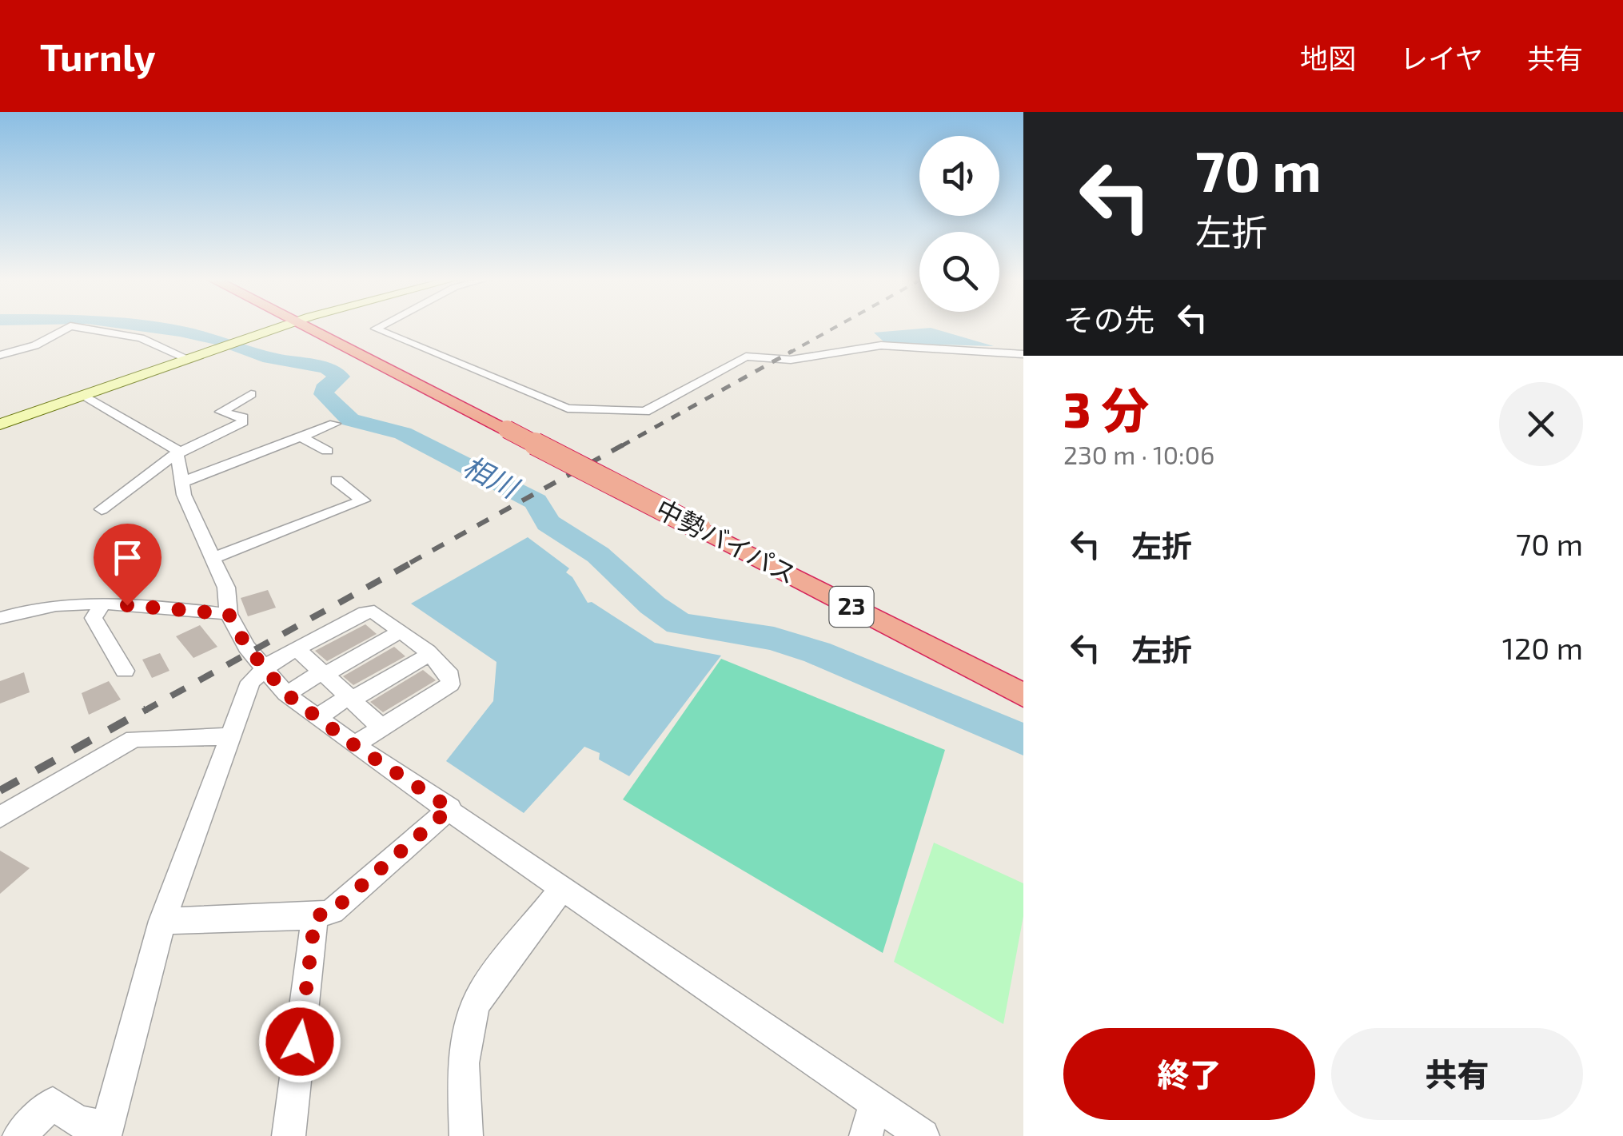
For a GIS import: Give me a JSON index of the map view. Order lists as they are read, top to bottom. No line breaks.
{"streets":{"highway":["中勢バイパス","23"]},"water":["相川"],"page":{"header":"Turnly","nav":["地図","レイヤ","共有"],"turn":["70 m","左折"],"then":"その先","heading":["3 分","230 m · 10:06"],"list":[{"name":"左折","value":"70 m"},{"name":"左折","value":"120 m"}],"buttons":["終了","共有"]}}
